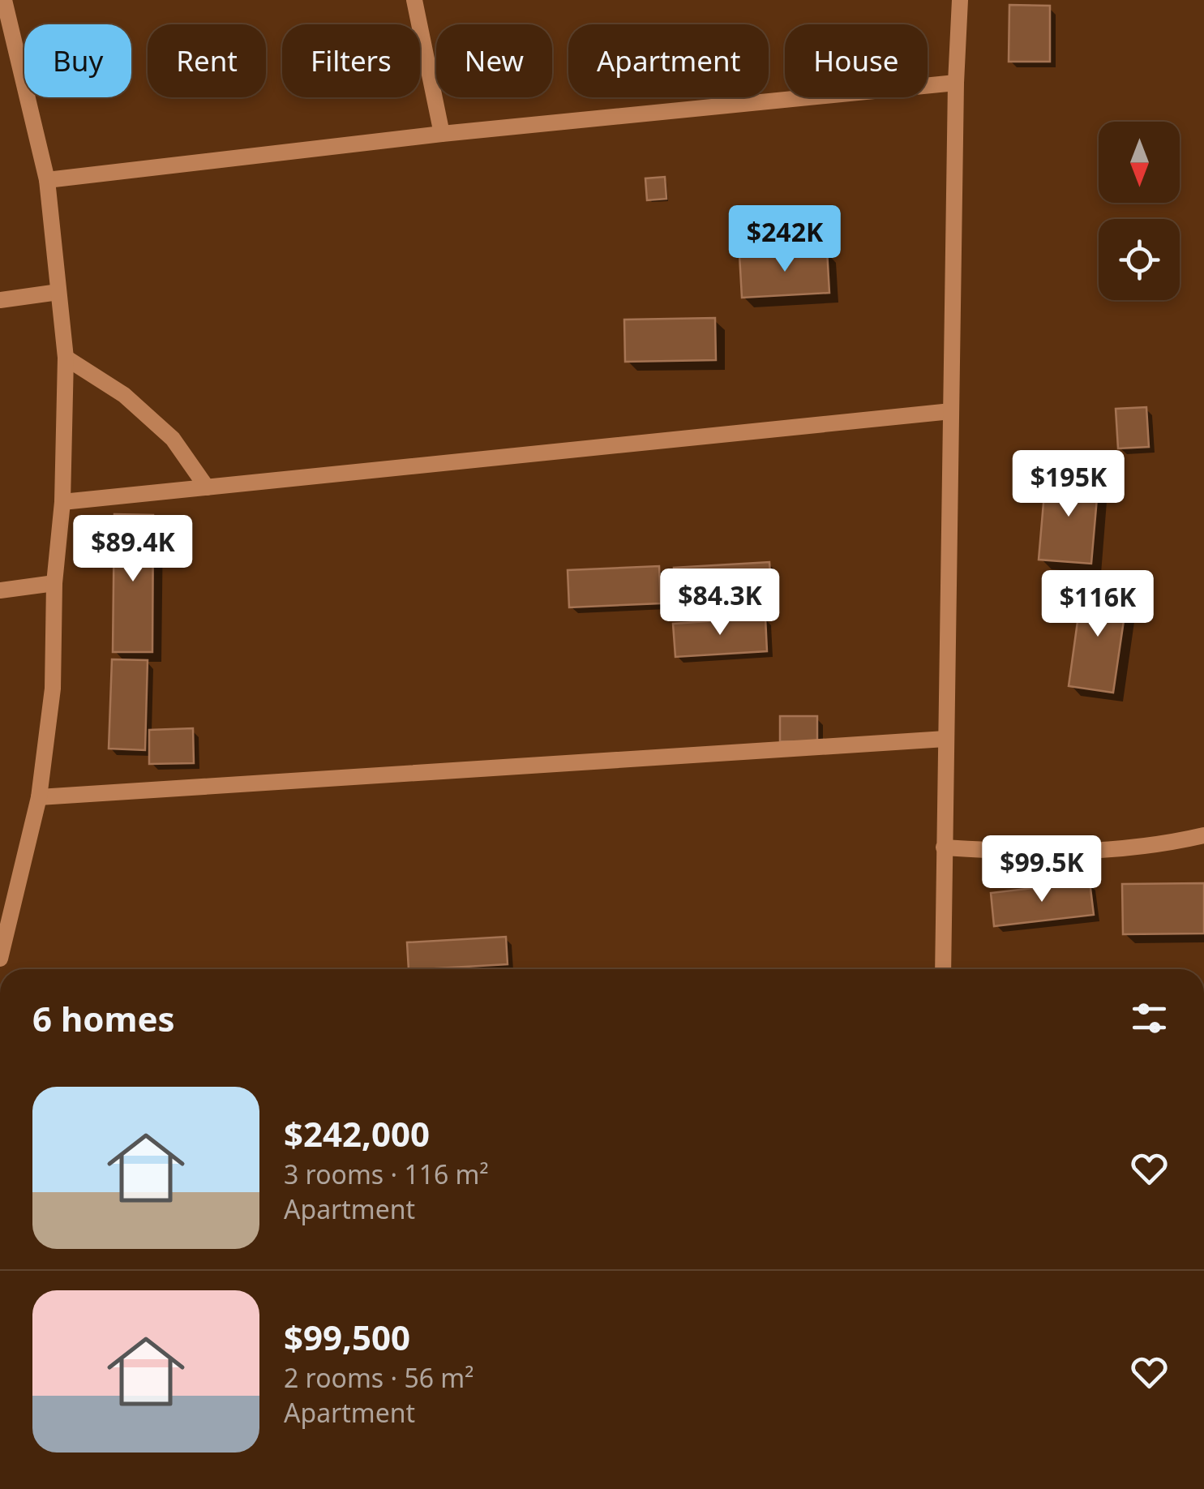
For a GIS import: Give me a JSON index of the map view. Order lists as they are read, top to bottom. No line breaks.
{"north":"bottom","page":{"chip":["Buy","Rent","Filters","New","Apartment","House"],"price":["$242K","$195K","$89.4K","$84.3K","$116K","$99.5K"],"heading":"6 homes","list":[{"name":"$242,000","note":"3 rooms · 116 m² · Apartment"},{"name":"$99,500","note":"2 rooms · 56 m² · Apartment"}]}}
